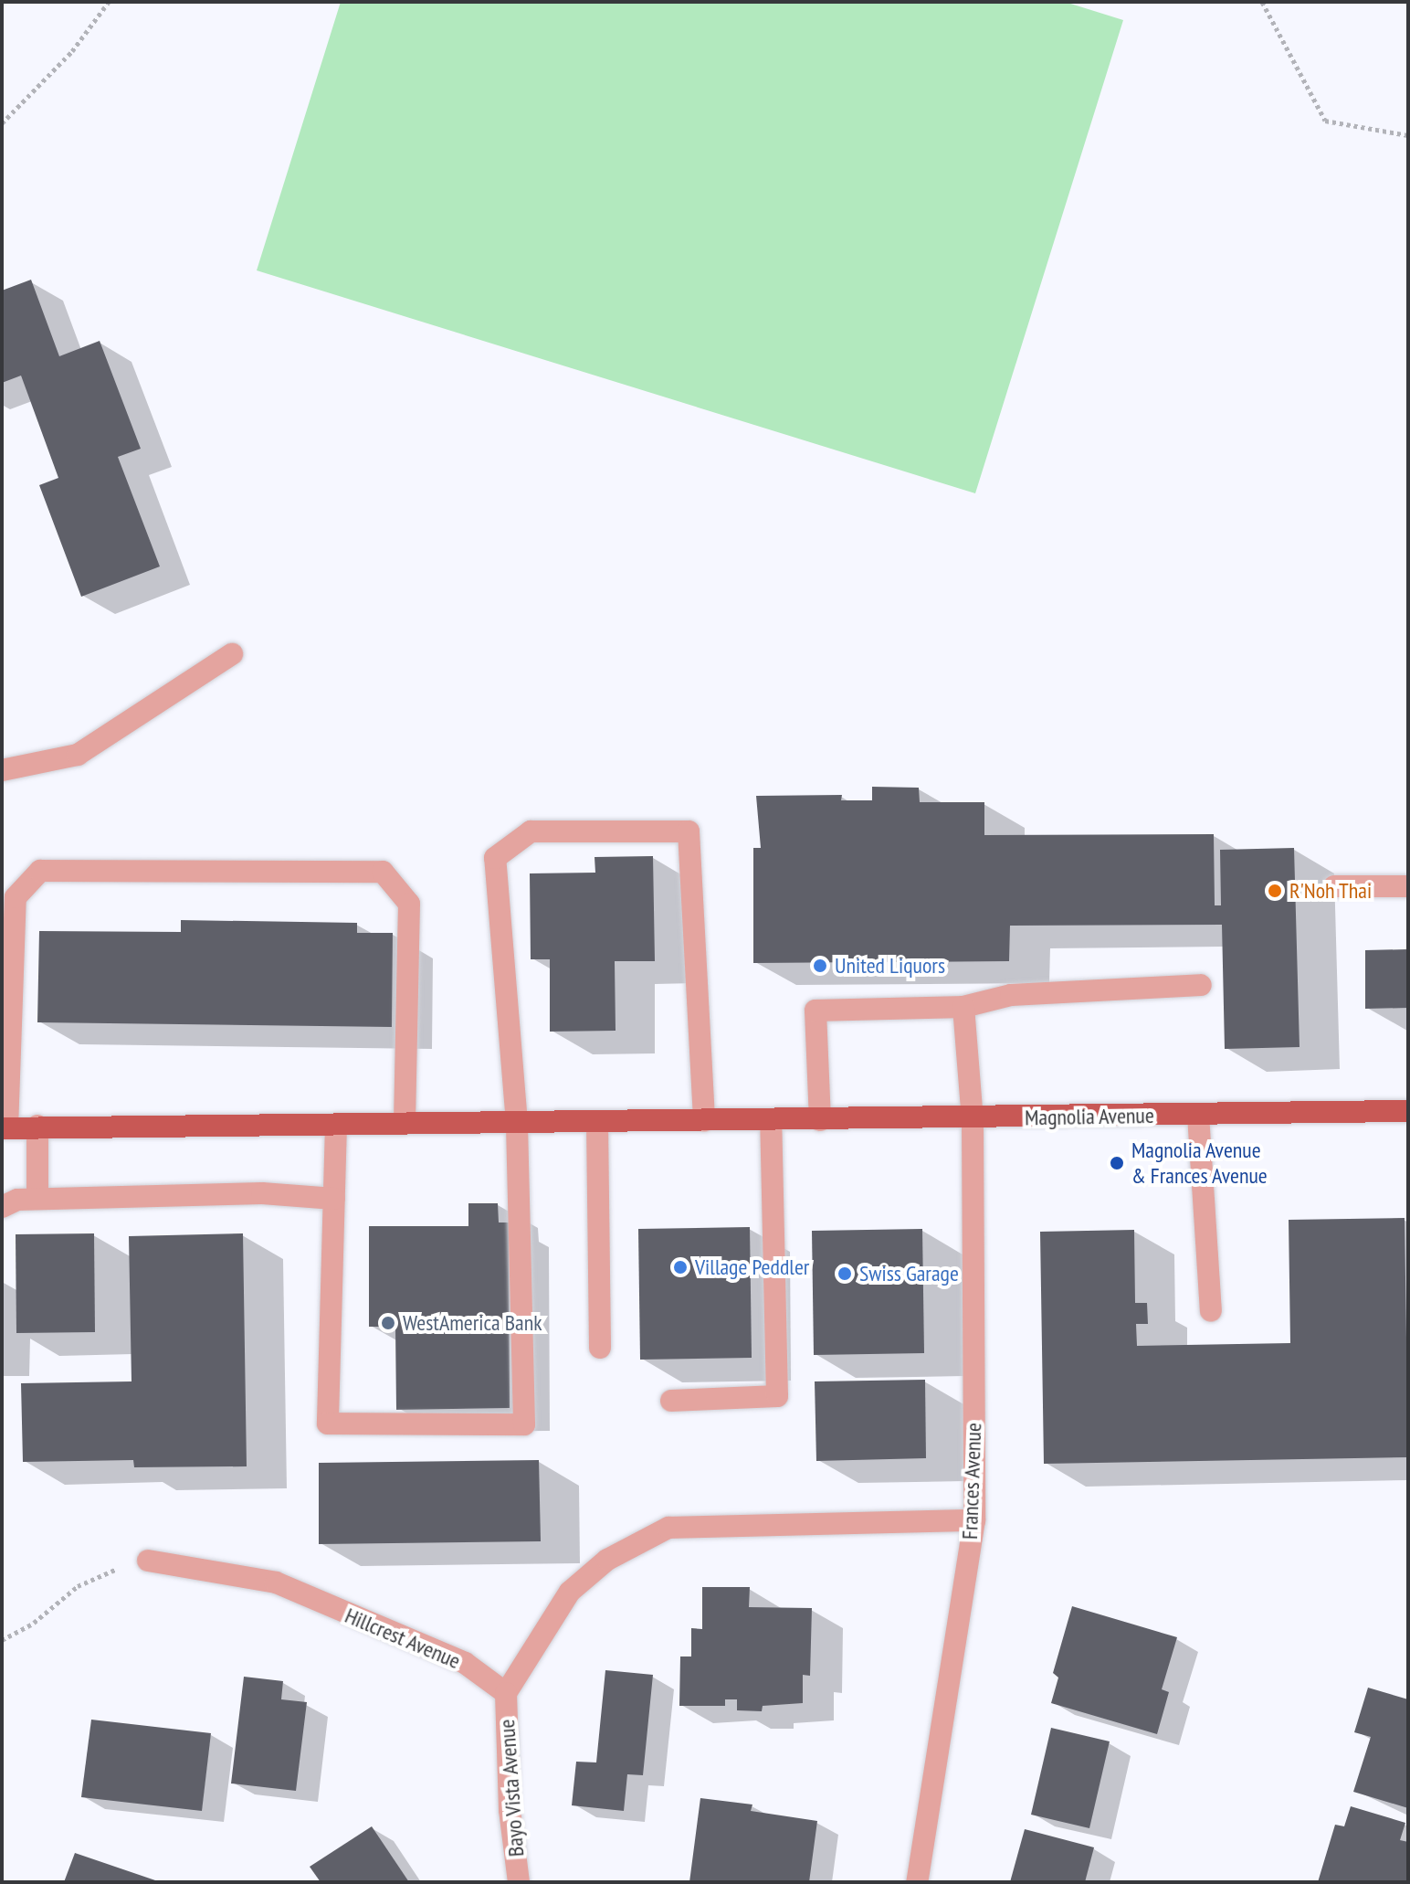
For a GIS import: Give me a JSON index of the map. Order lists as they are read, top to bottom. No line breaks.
{"streets":{"main road":["Magnolia Avenue"],"street":["Frances Avenue","Hillcrest Avenue","Bayo Vista Avenue"]},"crossings":[["Magnolia Avenue","Frances Avenue"],["Hillcrest Avenue","Bayo Vista Avenue"]],"places":["R'Noh Thai","United Liquors","Magnolia Avenue & Frances Avenue","Village Peddler","Swiss Garage","WestAmerica Bank"]}
